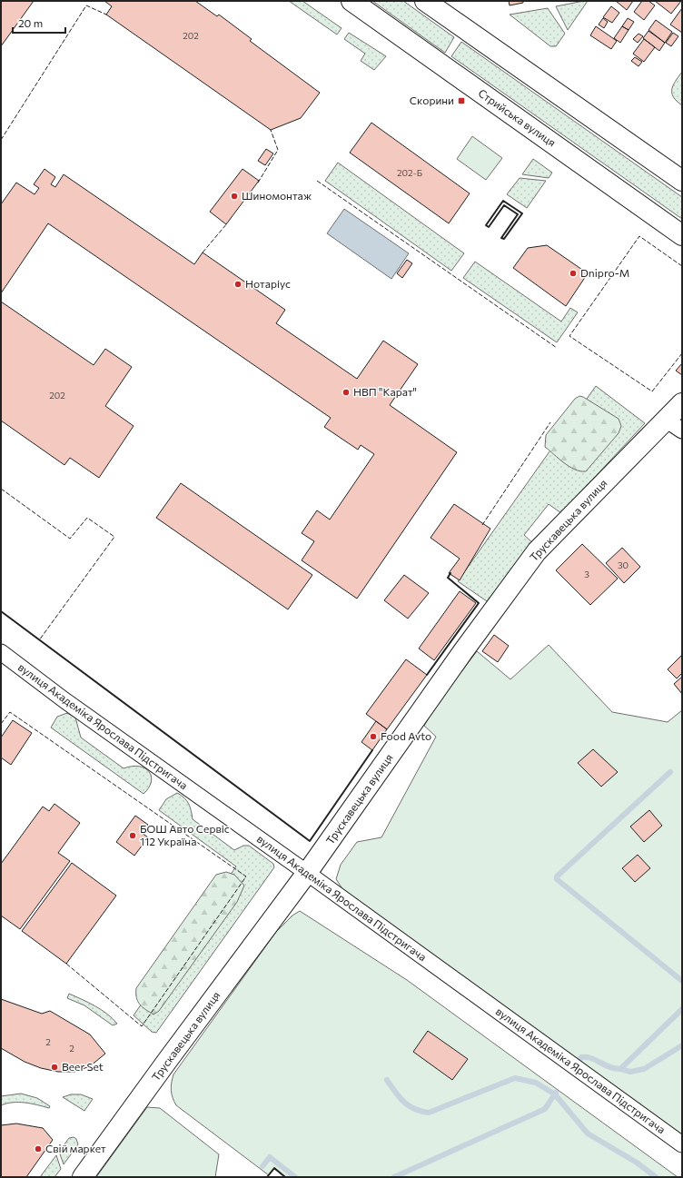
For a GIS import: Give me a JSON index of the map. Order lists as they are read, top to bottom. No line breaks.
{"streets":{"street":["Стрийська вулиця","Трускавецька вулиця","вулиця Академіка Ярослава Підстригача"]},"crossings":[["Трускавецька вулиця","вулиця Академіка Ярослава Підстригача"]],"places":{"transit":["Скорини"],"other":["Шиномонтаж","Dnipro-M","Нотаріус","НВП \"Карат\"","Food Avto","БОШ Авто Сервіс 112 Україна","Beer Set","Свiй маркет"]},"house_numbers":["202","202-Б","202","30","3","2","2"],"scale_bar":"20 m"}
